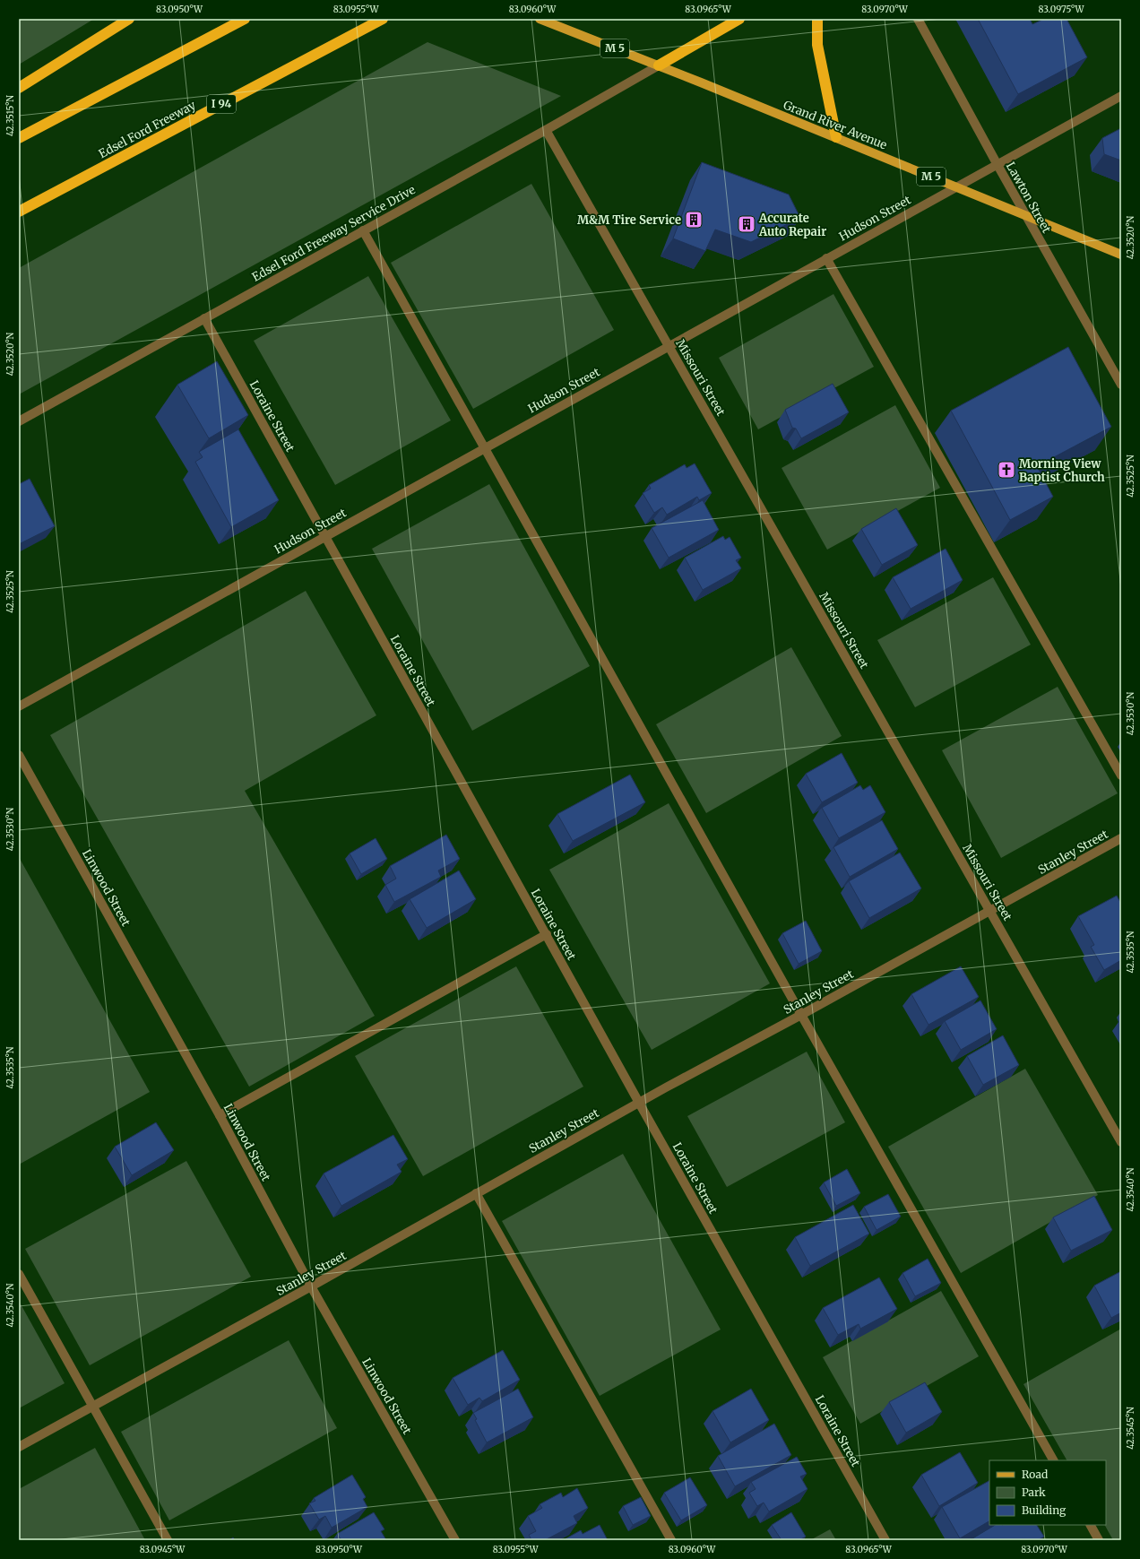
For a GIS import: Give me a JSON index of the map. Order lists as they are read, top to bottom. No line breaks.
{"streets":{"highway":["I 94","Edsel Ford Freeway"],"main road":["M 5","Grand River Avenue"],"street":["Lawton Street","Hudson Street","Edsel Ford Freeway Service Drive","Missouri Street","Loraine Street","Stanley Street","Linwood Street"]},"crossings":[["Grand River Avenue","Lawton Street"],["Grand River Avenue","Hudson Street"],["Grand River Avenue","Edsel Ford Freeway Service Drive"],["Lawton Street","Hudson Street"],["Hudson Street","Missouri Street"],["Hudson Street","Loraine Street"],["Edsel Ford Freeway Service Drive","Missouri Street"],["Edsel Ford Freeway Service Drive","Loraine Street"],["Missouri Street","Stanley Street"],["Loraine Street","Stanley Street"],["Stanley Street","Linwood Street"]],"places":{"building":["M&M Tire Service","Accurate Auto Repair"],"church":["Morning View Baptist Church"]},"legend":["Road","Park","Building"],"coordinates":["83.0950°W","83.0955°W","83.0960°W","83.0965°W","83.0970°W","83.0975°W","42.3515°N","42.3520°N","42.3525°N","42.3530°N","42.3535°N","42.3540°N","42.3545°N","83.0945°W"]}
